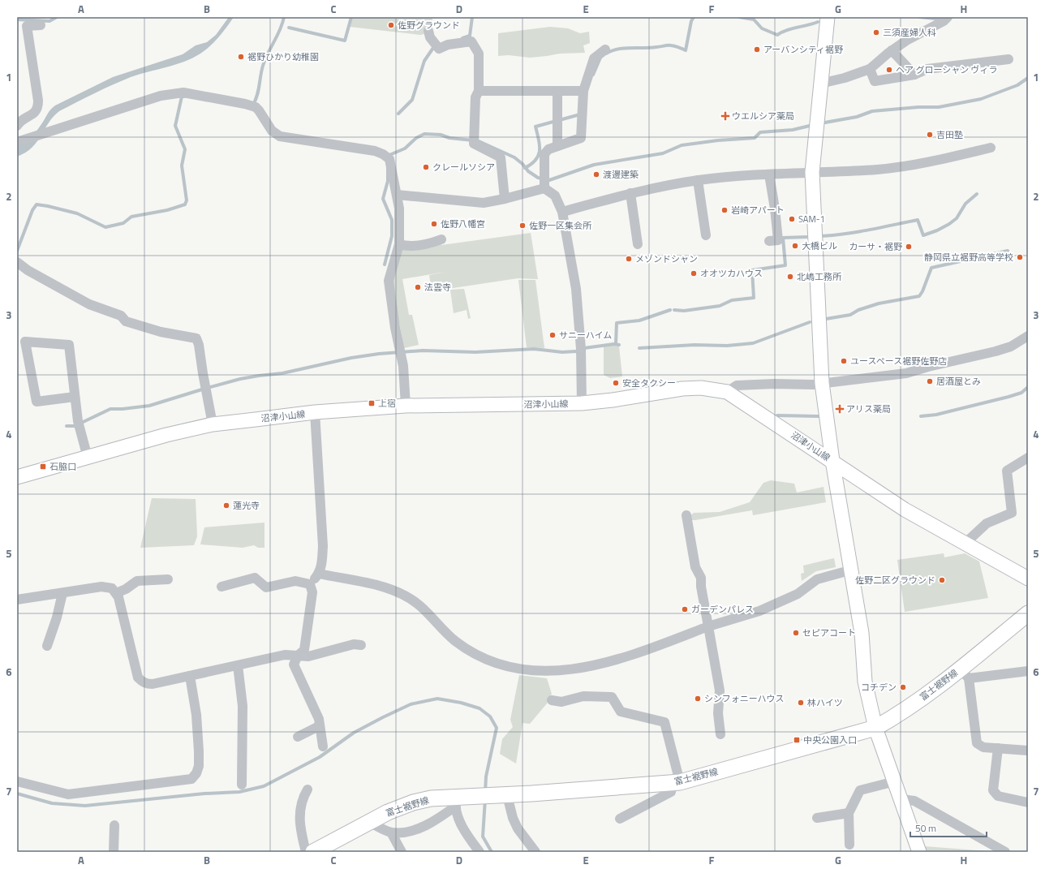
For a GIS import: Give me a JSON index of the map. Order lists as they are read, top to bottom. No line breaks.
{"streets":{"main road":["沼津小山線","富士裾野線"]},"places":{"other":["佐野グラウンド","三須産婦人科","アーバンシティ裾野","裾野ひかり幼稚園","ヘア グローシャン ヴィラ","吉田塾","クレールソシア","渡邊建築","岩崎アパート","SAM-1","佐野八幡宮","佐野一区集会所","大橋ビル","カーサ・裾野","静岡県立裾野高等学校","メゾンドシャン","オオツカハウス","北嶋工務所","法雲寺","サニーハイム","ユースペース裾野佐野店","居酒屋とみ","安全タクシー","蓮光寺","佐野二区グラウンド","ガーデンパレス","セピアコート","コチデン","シンフォニーハウス","林ハイツ"],"health":["ウエルシア薬局","アリス薬局"],"transit":["上宿","石脇口","中央公園入口"]},"scale_bar":"50 m","grid":{"columns":["A","B","C","D","E","F","G","H"],"rows":["1","2","3","4","5","6","7"]}}
